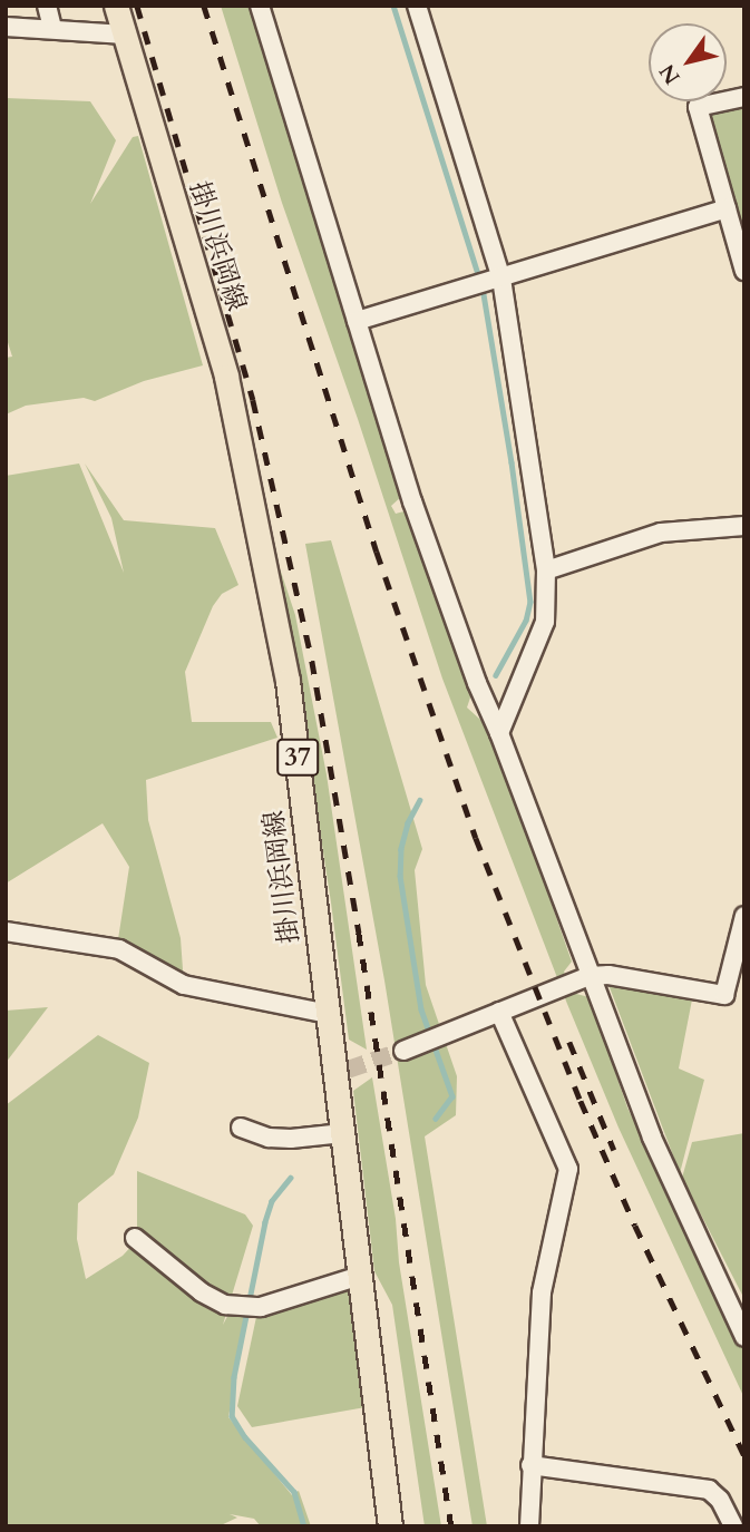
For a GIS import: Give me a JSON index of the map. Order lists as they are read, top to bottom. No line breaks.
{"streets":{"main road":["掛川浜岡線","37"]},"north":"bottom left"}
